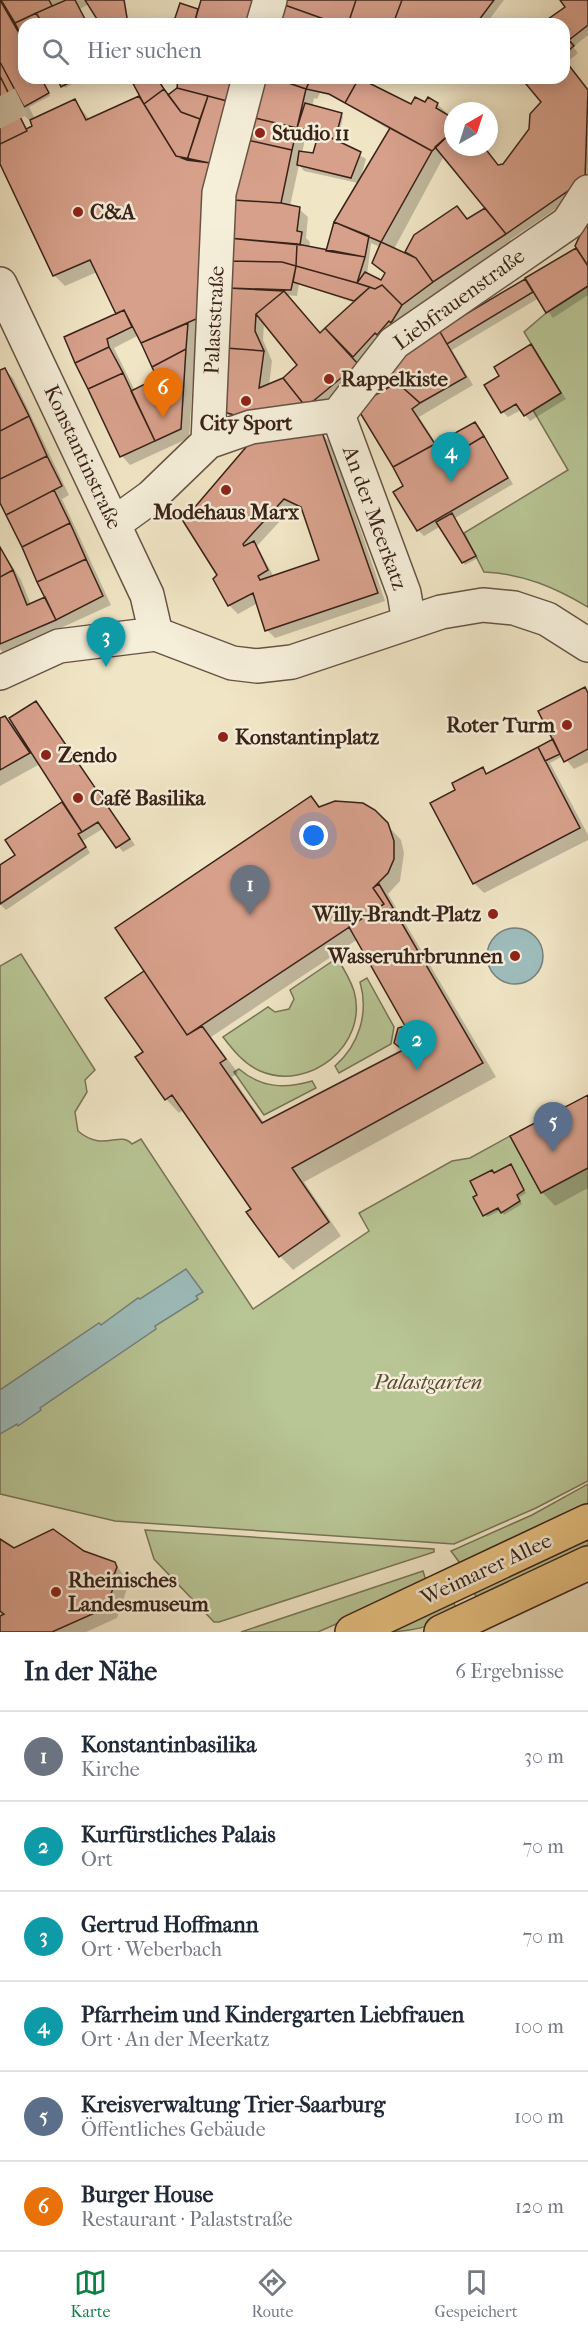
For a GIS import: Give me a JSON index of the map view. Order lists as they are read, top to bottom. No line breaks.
{"streets":{"main road":["Weimarer Allee"],"street":["Liebfrauenstraße","Palaststraße","Konstantinstraße","An der Meerkatz"]},"crossings":[["Liebfrauenstraße","An der Meerkatz"]],"parks":["Palastgarten"],"places":["Studio 11","C&A","Rappelkiste","City Sport","Modehaus Marx","Roter Turm","Konstantinplatz","Zendo","Café Basilika","Willy-Brandt-Platz","Wasseruhrbrunnen","Rheinisches Landesmuseum"],"north":"top right","page":{"search":"Hier suchen","pins":["6","4","3","1","2","5"],"heading":["In der Nähe","6 Ergebnisse"],"list":[{"mark":"1","name":"Konstantinbasilika","note":"Kirche","value":"30 m"},{"mark":"2","name":"Kurfürstliches Palais","note":"Ort","value":"70 m"},{"mark":"3","name":"Gertrud Hoffmann","note":"Ort · Weberbach","value":"70 m"},{"mark":"4","name":"Pfarrheim und Kindergarten Liebfrauen","note":"Ort · An der Meerkatz","value":"100 m"},{"mark":"5","name":"Kreisverwaltung Trier-Saarburg","note":"Öffentliches Gebäude","value":"100 m"},{"mark":"6","name":"Burger House","note":"Restaurant · Palaststraße","value":"120 m"}],"nav":["Karte","Route","Gespeichert"]}}
